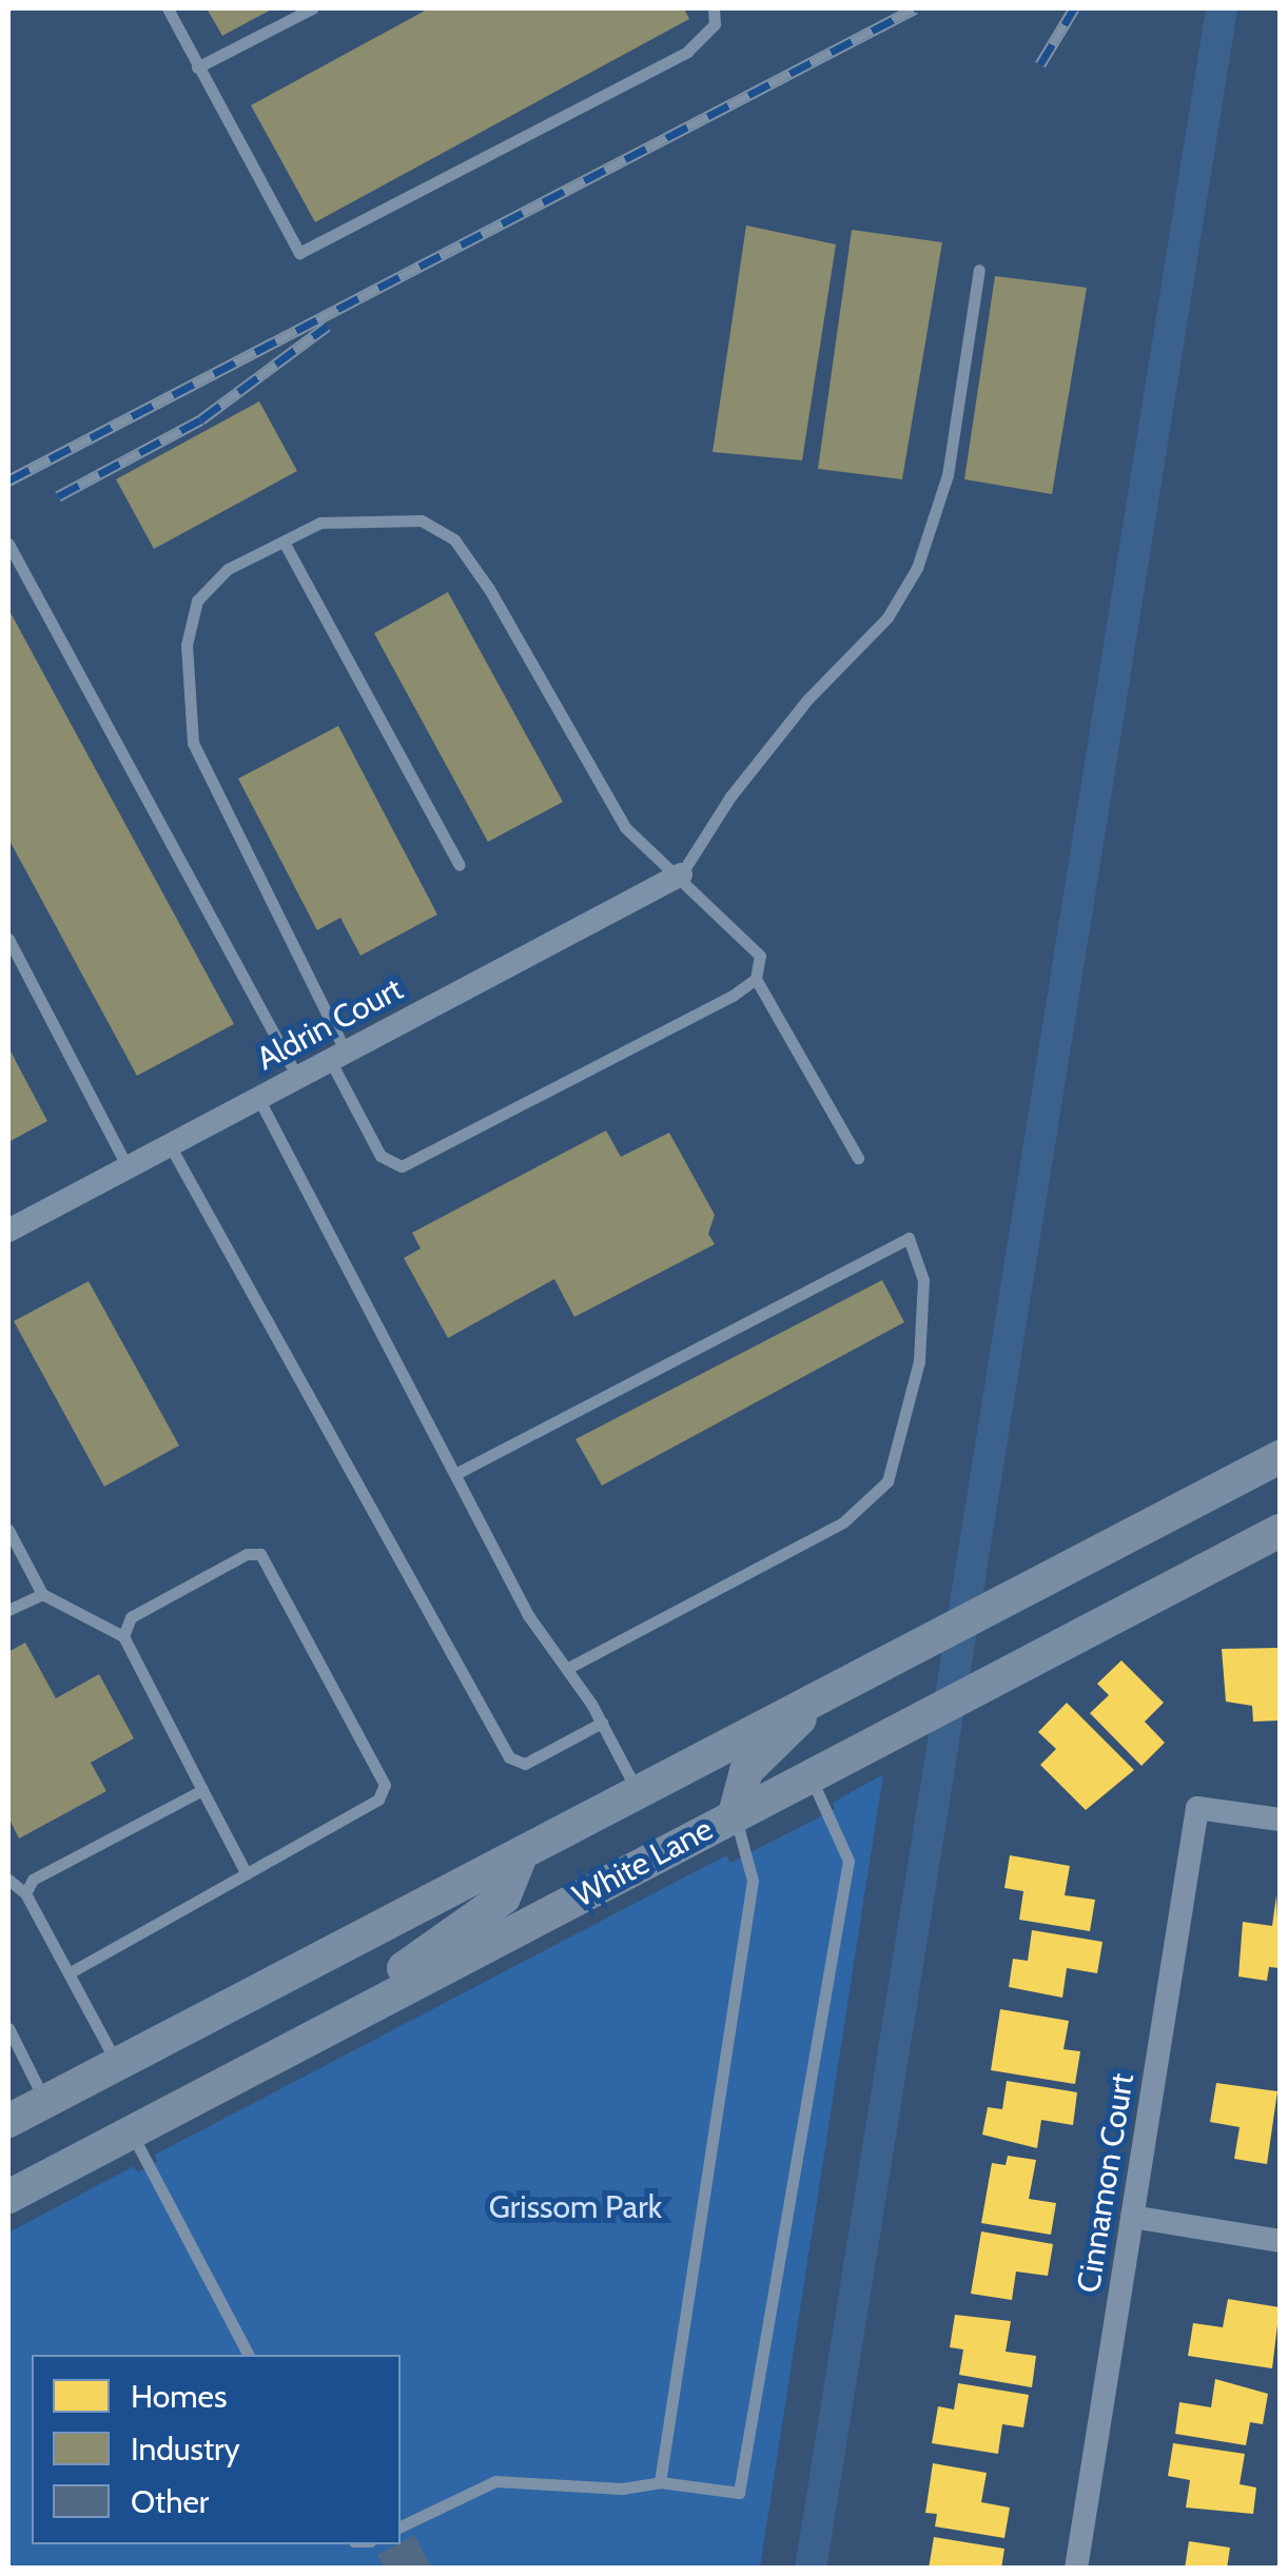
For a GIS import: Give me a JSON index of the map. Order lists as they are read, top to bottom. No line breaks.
{"streets":{"main road":["White Lane"],"street":["Aldrin Court","Cinnamon Court"]},"parks":["Grissom Park"],"legend":["Homes","Industry","Other"]}
